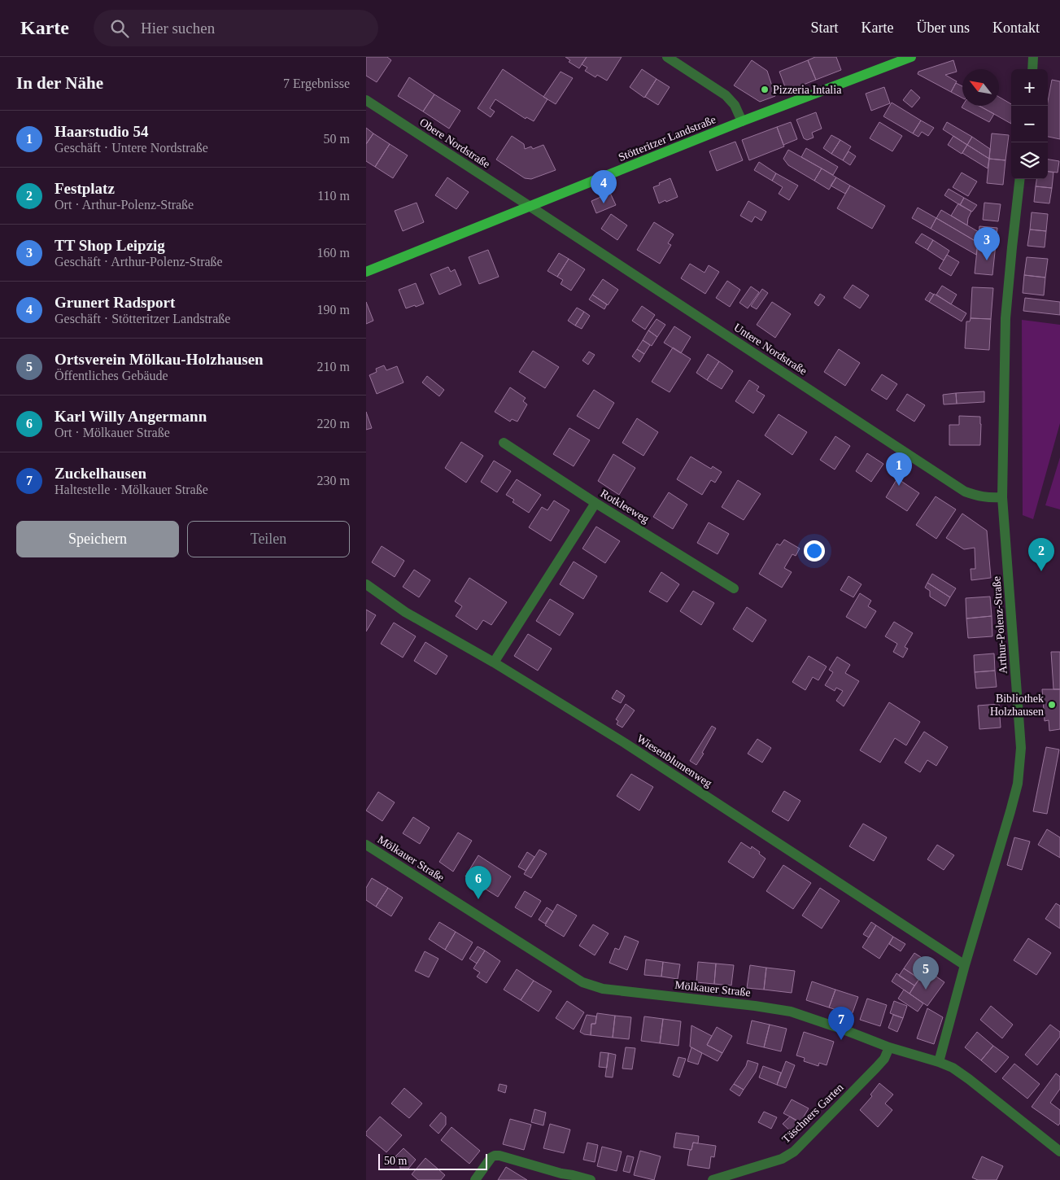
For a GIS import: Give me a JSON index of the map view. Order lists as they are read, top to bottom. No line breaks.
{"streets":{"main road":["Stötteritzer Landstraße"],"street":["Obere Nordstraße","Untere Nordstraße","Rotkleeweg","Arthur-Polenz-Straße","Wiesenblumenweg","Mölkauer Straße","Täschners Garten"]},"crossings":[["Stötteritzer Landstraße","Obere Nordstraße"],["Stötteritzer Landstraße","Untere Nordstraße"],["Obere Nordstraße","Untere Nordstraße"],["Untere Nordstraße","Arthur-Polenz-Straße"],["Arthur-Polenz-Straße","Wiesenblumenweg"],["Arthur-Polenz-Straße","Mölkauer Straße"],["Mölkauer Straße","Täschners Garten"]],"places":["Pizzeria Intalia","Bibliothek Holzhausen"],"scale_bar":"50 m","north":"top left","page":{"header":"Karte","search":"Hier suchen","nav":["Start","Karte","Über uns","Kontakt"],"heading":["In der Nähe","7 Ergebnisse"],"map_buttons":["+","−"],"list":[{"mark":"1","name":"Haarstudio 54","note":"Geschäft · Untere Nordstraße","value":"50 m"},{"mark":"2","name":"Festplatz","note":"Ort · Arthur-Polenz-Straße","value":"110 m"},{"mark":"3","name":"TT Shop Leipzig","note":"Geschäft · Arthur-Polenz-Straße","value":"160 m"},{"mark":"4","name":"Grunert Radsport","note":"Geschäft · Stötteritzer Landstraße","value":"190 m"},{"mark":"5","name":"Ortsverein Mölkau-Holzhausen","note":"Öffentliches Gebäude","value":"210 m"},{"mark":"6","name":"Karl Willy Angermann","note":"Ort · Mölkauer Straße","value":"220 m"},{"mark":"7","name":"Zuckelhausen","note":"Haltestelle · Mölkauer Straße","value":"230 m"}],"pins":["4","3","1","2","6","5","7"],"buttons":["Speichern","Teilen"],"scale":"50 m"}}
